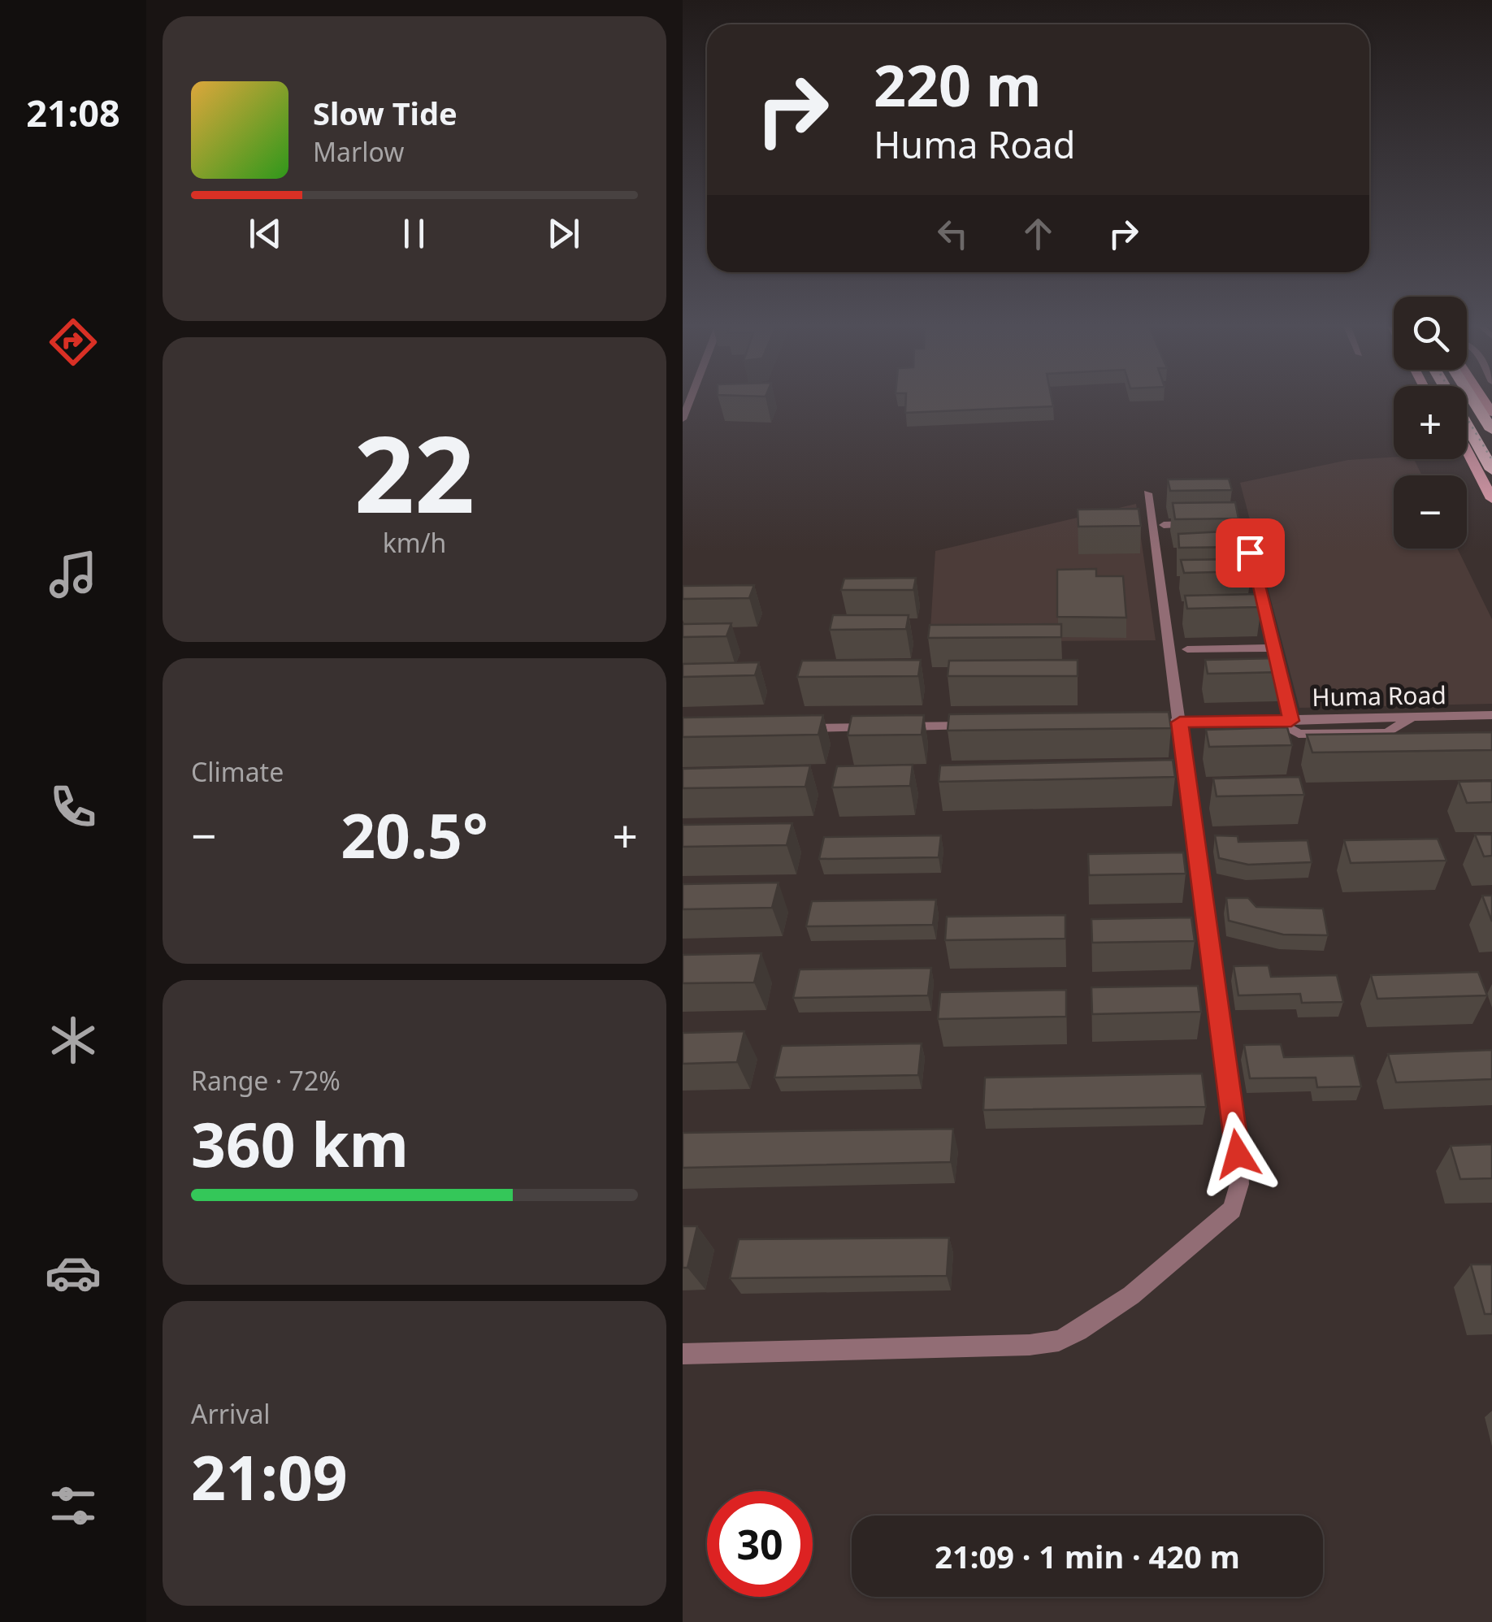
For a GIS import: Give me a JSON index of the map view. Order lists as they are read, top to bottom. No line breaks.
{"streets":{"street":["Huma Road"]},"page":{"tabs":"21:08","turn":["220 m","Huma Road"],"song":["Slow Tide","Marlow"],"map_buttons":["+","−"],"tile":[["22","km/h"],"Climate",["Range · 72%","360 km"],["Arrival","21:09"]],"heat":["−","20.5°","+"],"limit":"30","trip":"21:09 · 1 min · 420 m"}}
